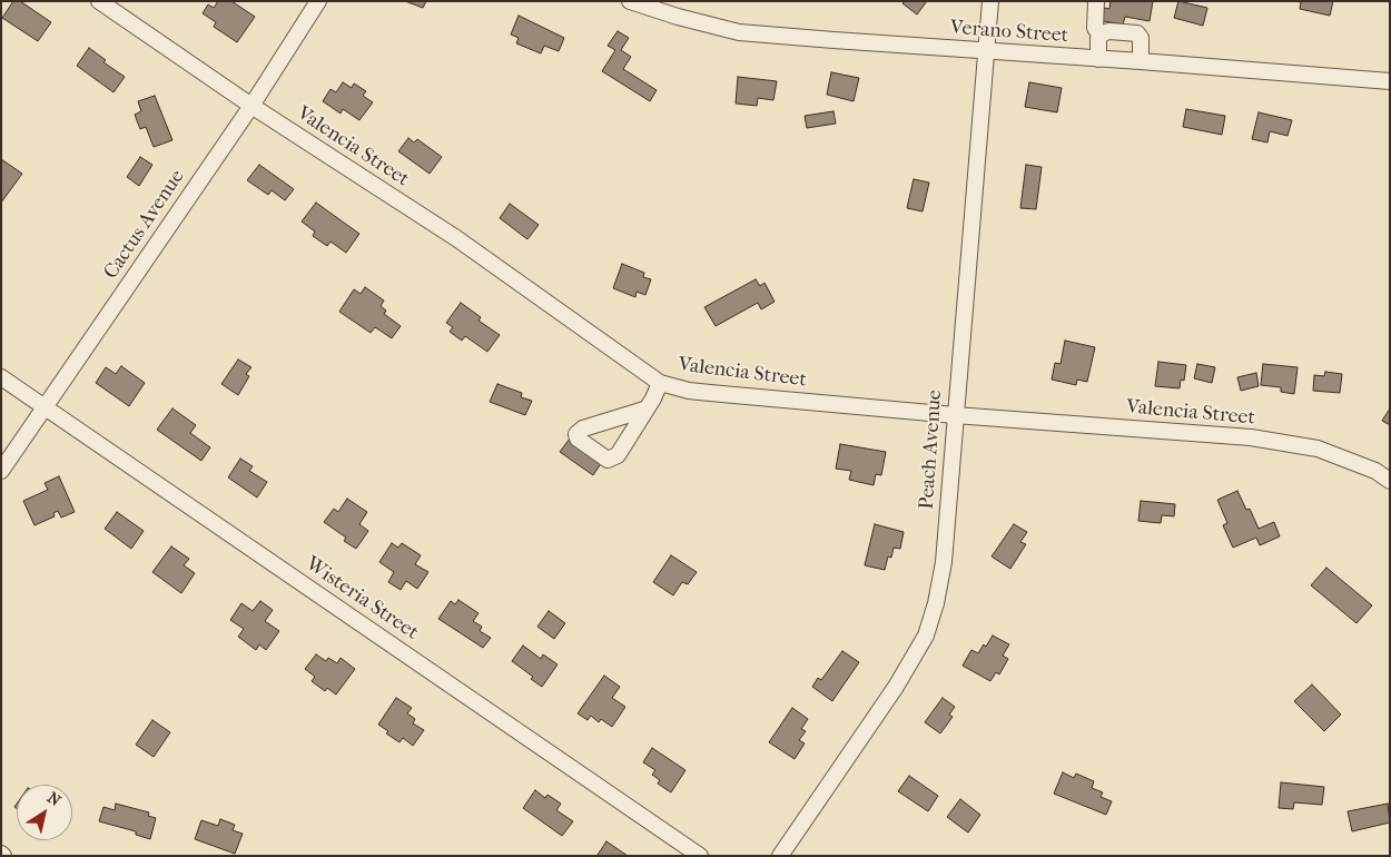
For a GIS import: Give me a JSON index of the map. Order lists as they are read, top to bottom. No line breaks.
{"streets":{"street":["Verano Street","Valencia Street","Cactus Avenue","Peach Avenue","Wisteria Street"]},"crossings":[["Verano Street","Peach Avenue"],["Valencia Street","Cactus Avenue"],["Valencia Street","Peach Avenue"],["Cactus Avenue","Wisteria Street"]],"north":"top right"}
